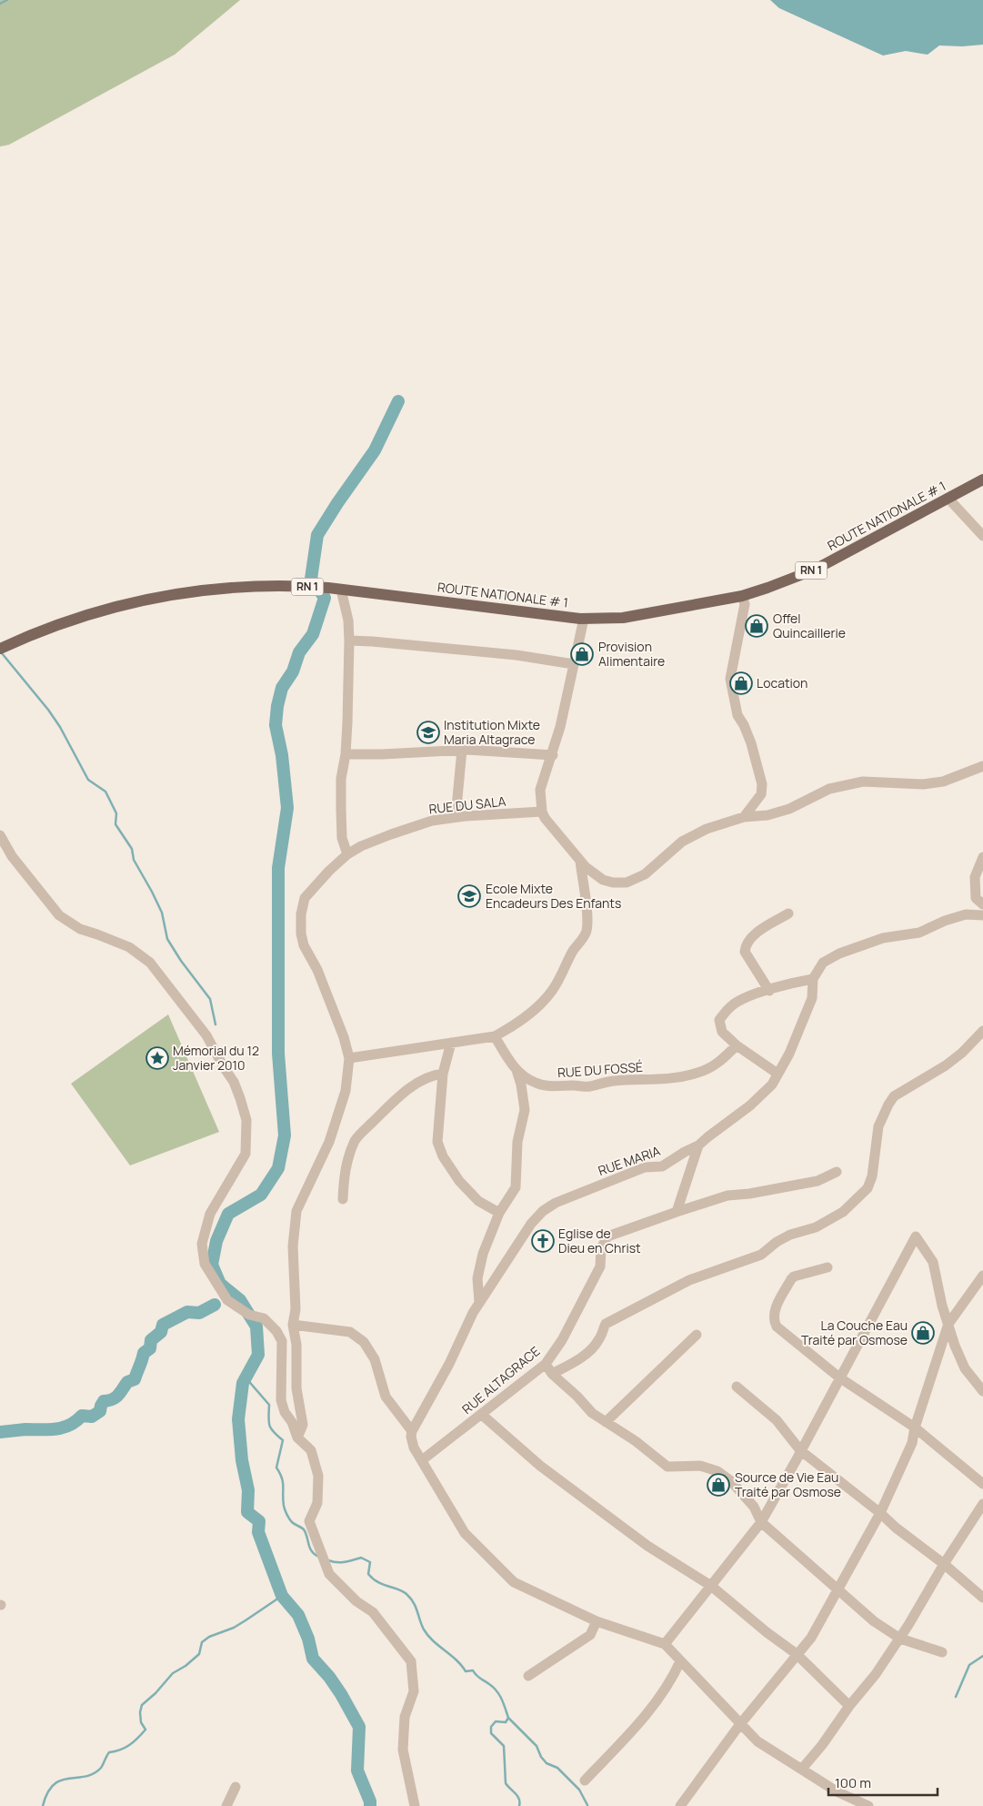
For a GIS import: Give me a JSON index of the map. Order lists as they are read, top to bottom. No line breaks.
{"streets":{"main road":["ROUTE NATIONALE # 1","RN 1"],"street":["RUE DU SALA","RUE DU FOSSÉ","RUE MARIA","RUE ALTAGRACE"]},"places":{"shop":["Offel Quincaillerie","Provision Alimentaire","Location","La Couche Eau Traité par Osmose","Source de Vie Eau Traité par Osmose"],"school or university":["Institution Mixte Maria Altagrace","Ecole Mixte Encadeurs Des Enfants"],"place":["Mémorial du 12 Janvier 2010"],"church":["Eglise de Dieu en Christ"]},"scale_bar":"100 m"}
